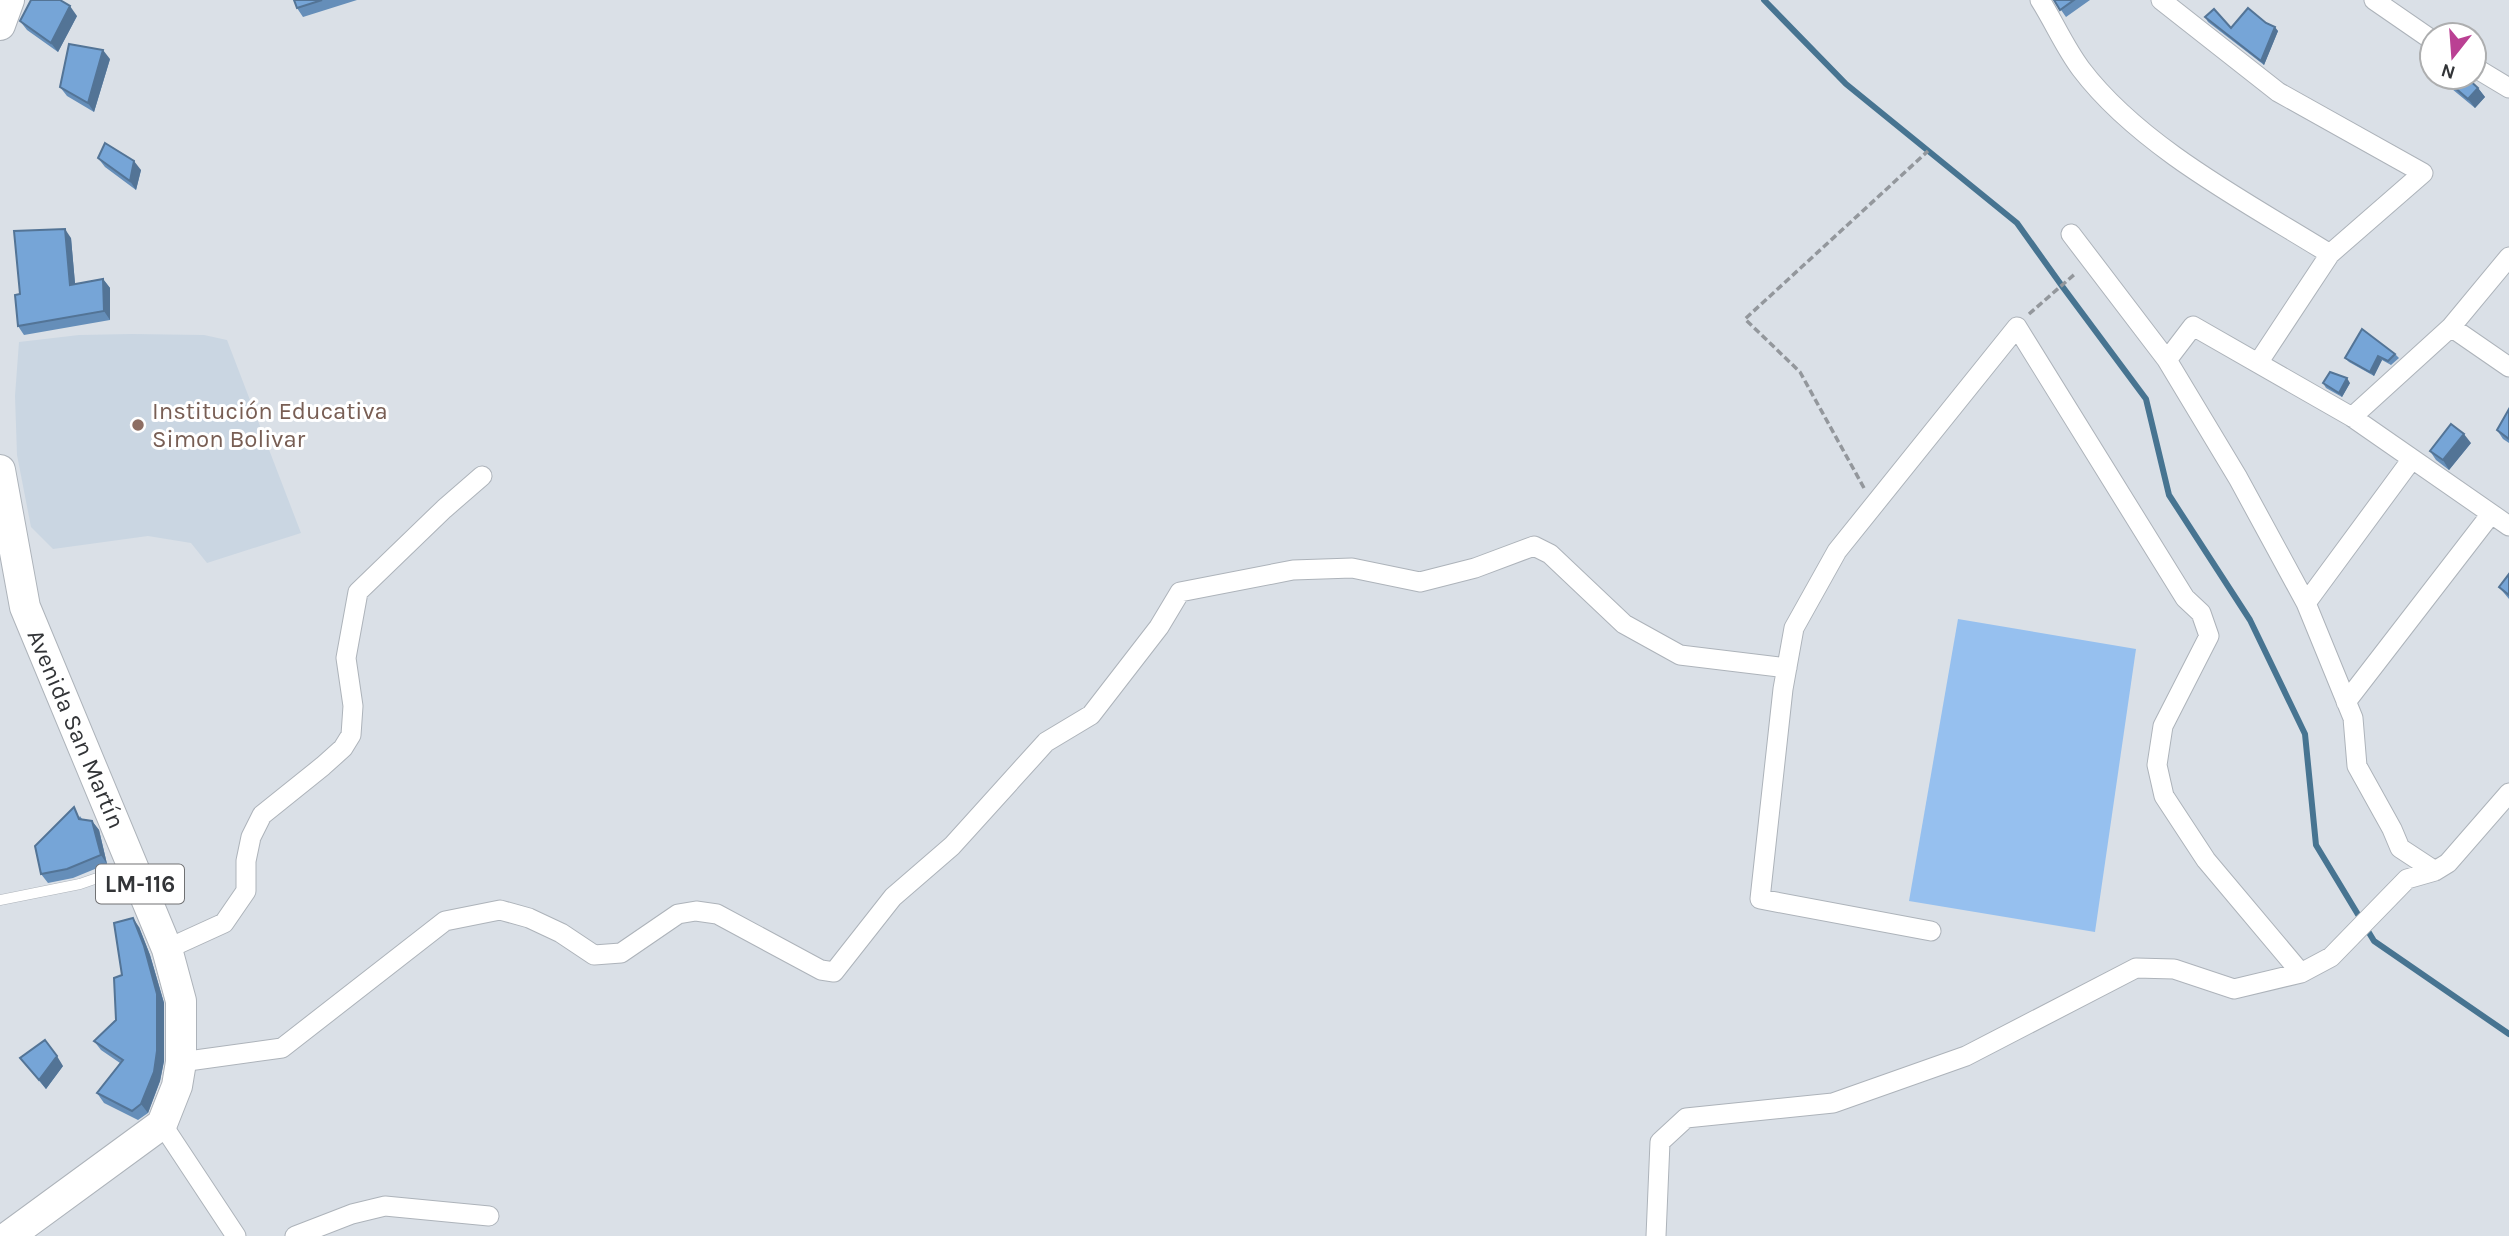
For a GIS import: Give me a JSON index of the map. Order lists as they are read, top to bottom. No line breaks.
{"streets":{"main road":["Avenida San Martín","LM-116"]},"places":["Institución Educativa Simon Bolivar"],"north":"bottom"}
